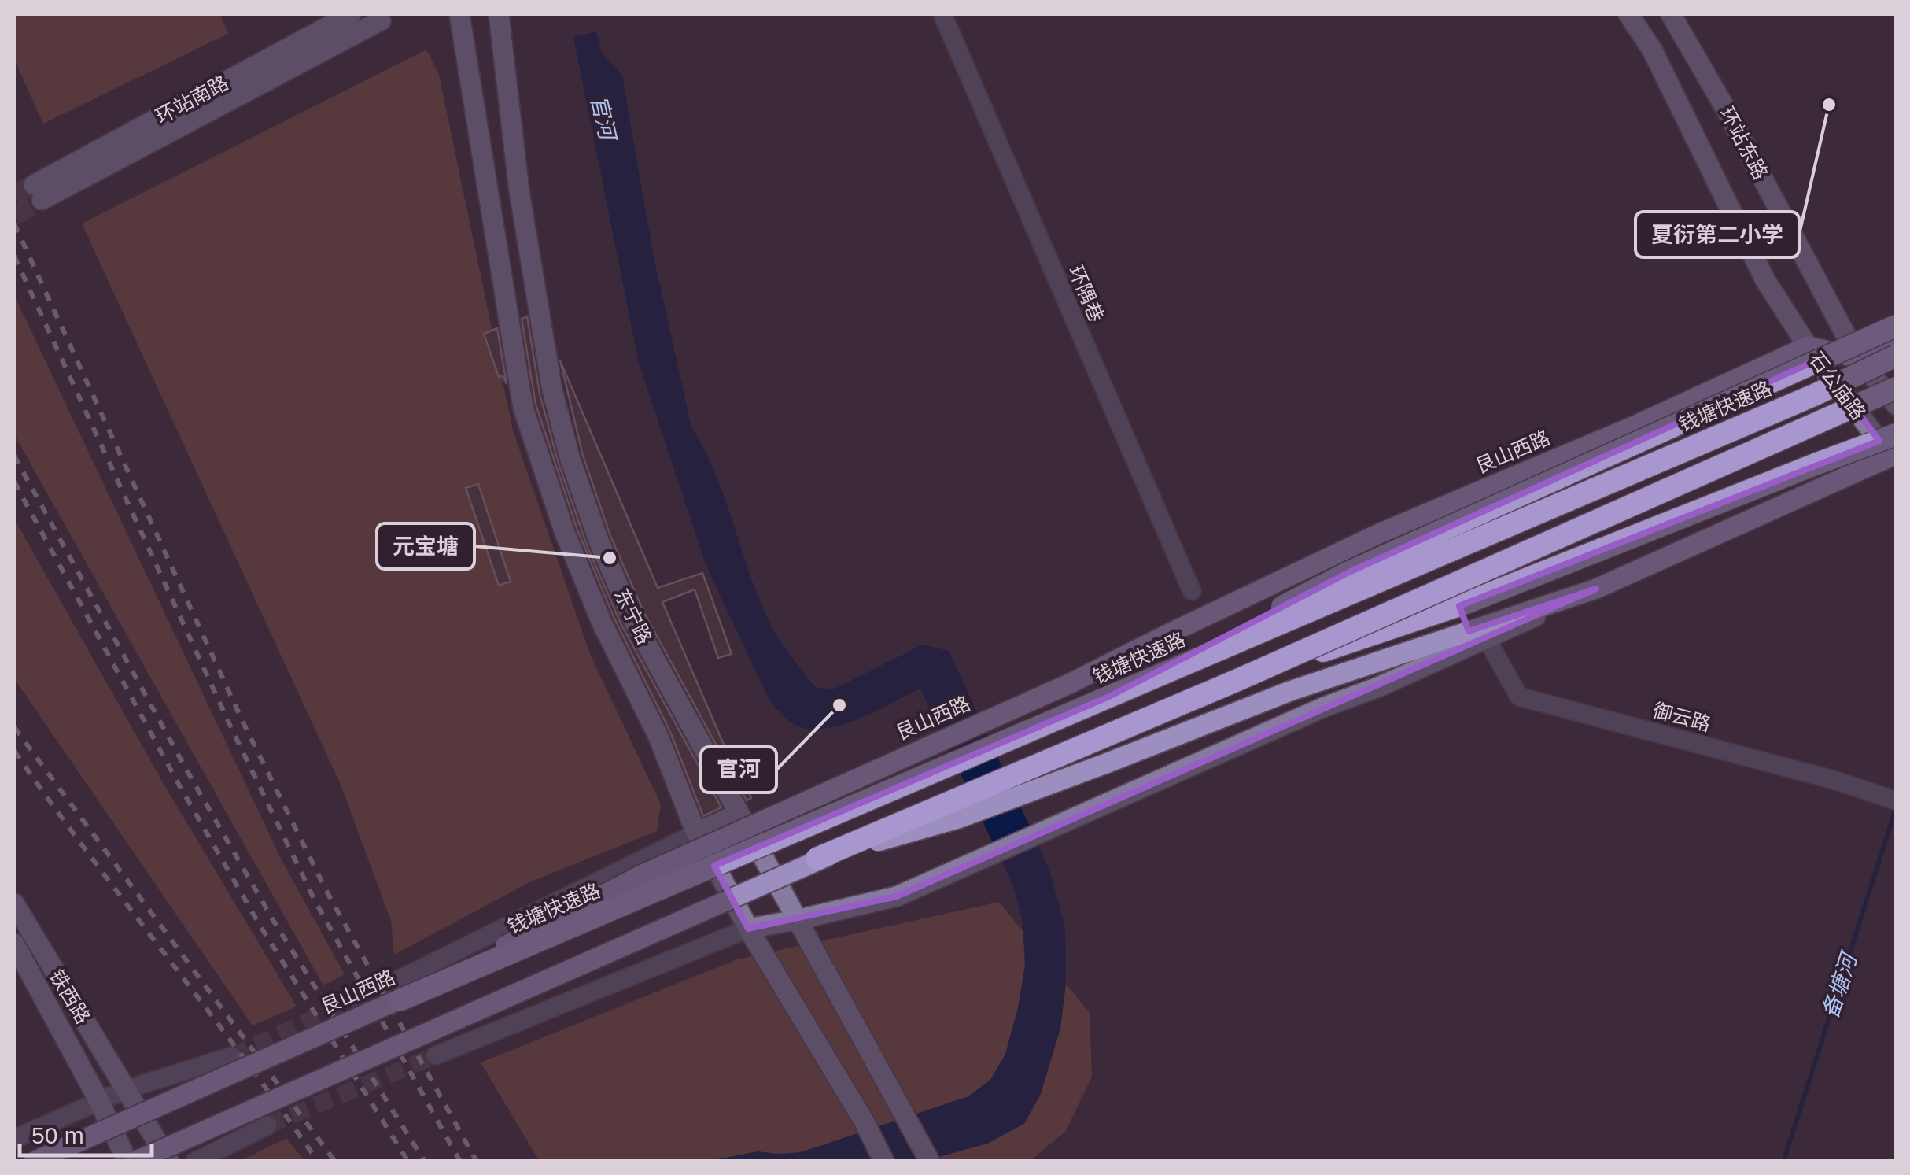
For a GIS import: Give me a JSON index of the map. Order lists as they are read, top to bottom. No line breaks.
{"streets":{"highway":["钱塘快速路"],"main road":["环站南路","环站东路","石公庙路","艮山西路","东宁路","铁西路"],"street":["环隅巷","御云路"]},"crossings":[["环站东路","石公庙路"],["环站东路","艮山西路"],["石公庙路","艮山西路"],["钱塘快速路","艮山西路"],["艮山西路","东宁路"]],"water":["官河","备塘河"],"places":["夏衍第二小学","元宝塘","官河"],"scale_bar":"50 m"}
